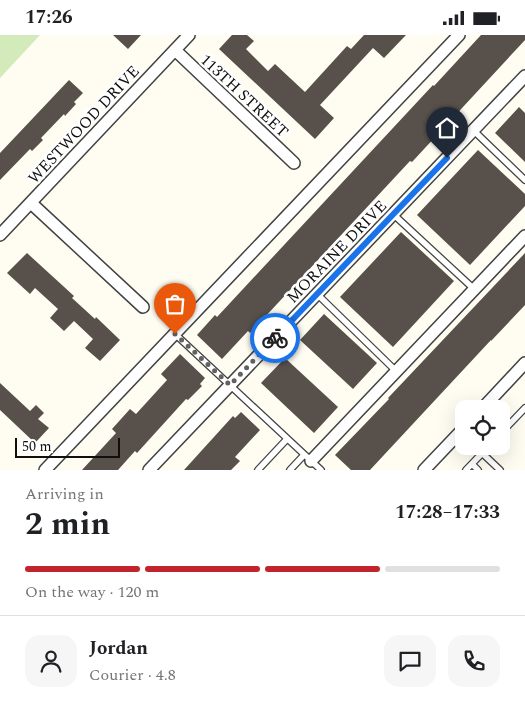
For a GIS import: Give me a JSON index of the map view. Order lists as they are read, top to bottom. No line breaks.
{"streets":{"street":["113TH STREET","WESTWOOD DRIVE","MORAINE DRIVE"]},"crossings":[["113TH STREET","WESTWOOD DRIVE"]],"scale_bar":"50 m","page":{"status":"17:26","scale":"50 m","heading":["2 min","Arriving in","17:28–17:33"],"panel":["Jordan","Courier · 4.8"],"bar":"On the way · 120 m"}}
